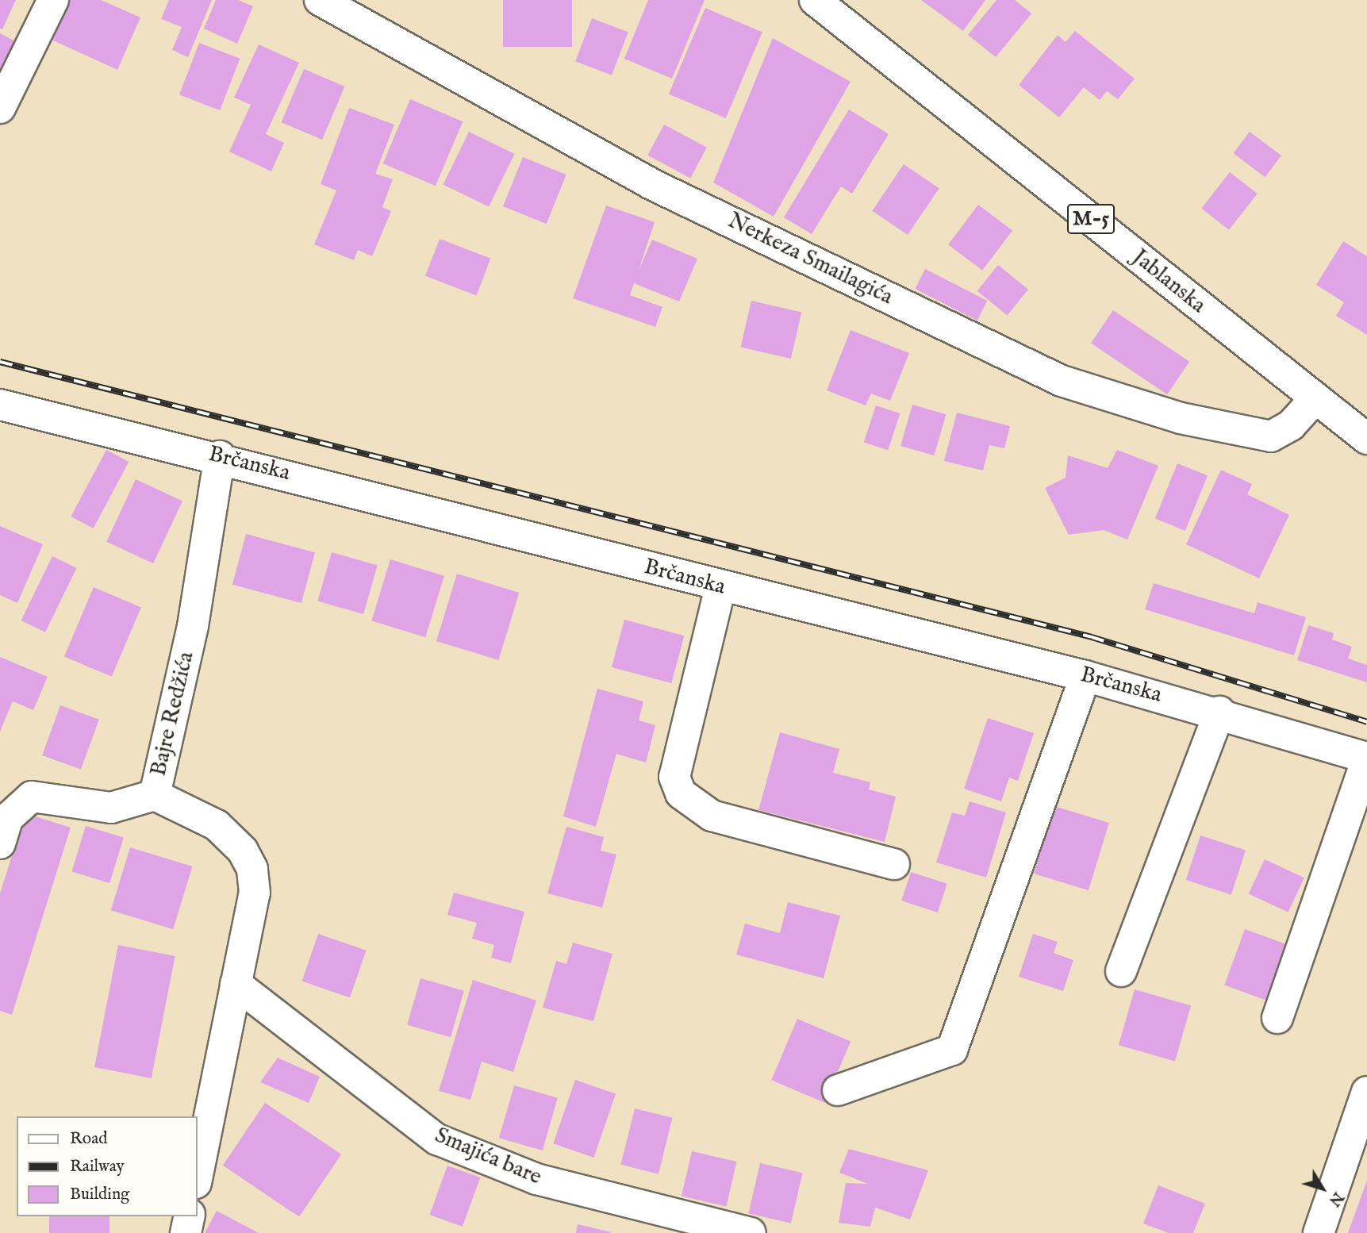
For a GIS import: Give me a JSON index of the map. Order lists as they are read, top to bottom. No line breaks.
{"streets":{"street":["M-5","Nerkeza Smailagića","Jablanska","Brčanska","Bajre Redžića","Smajića bare"]},"crossings":[["Nerkeza Smailagića","Jablanska"],["Brčanska","Bajre Redžića"],["Bajre Redžića","Smajića bare"]],"legend":["Road","Railway","Building"],"north":"bottom right"}
